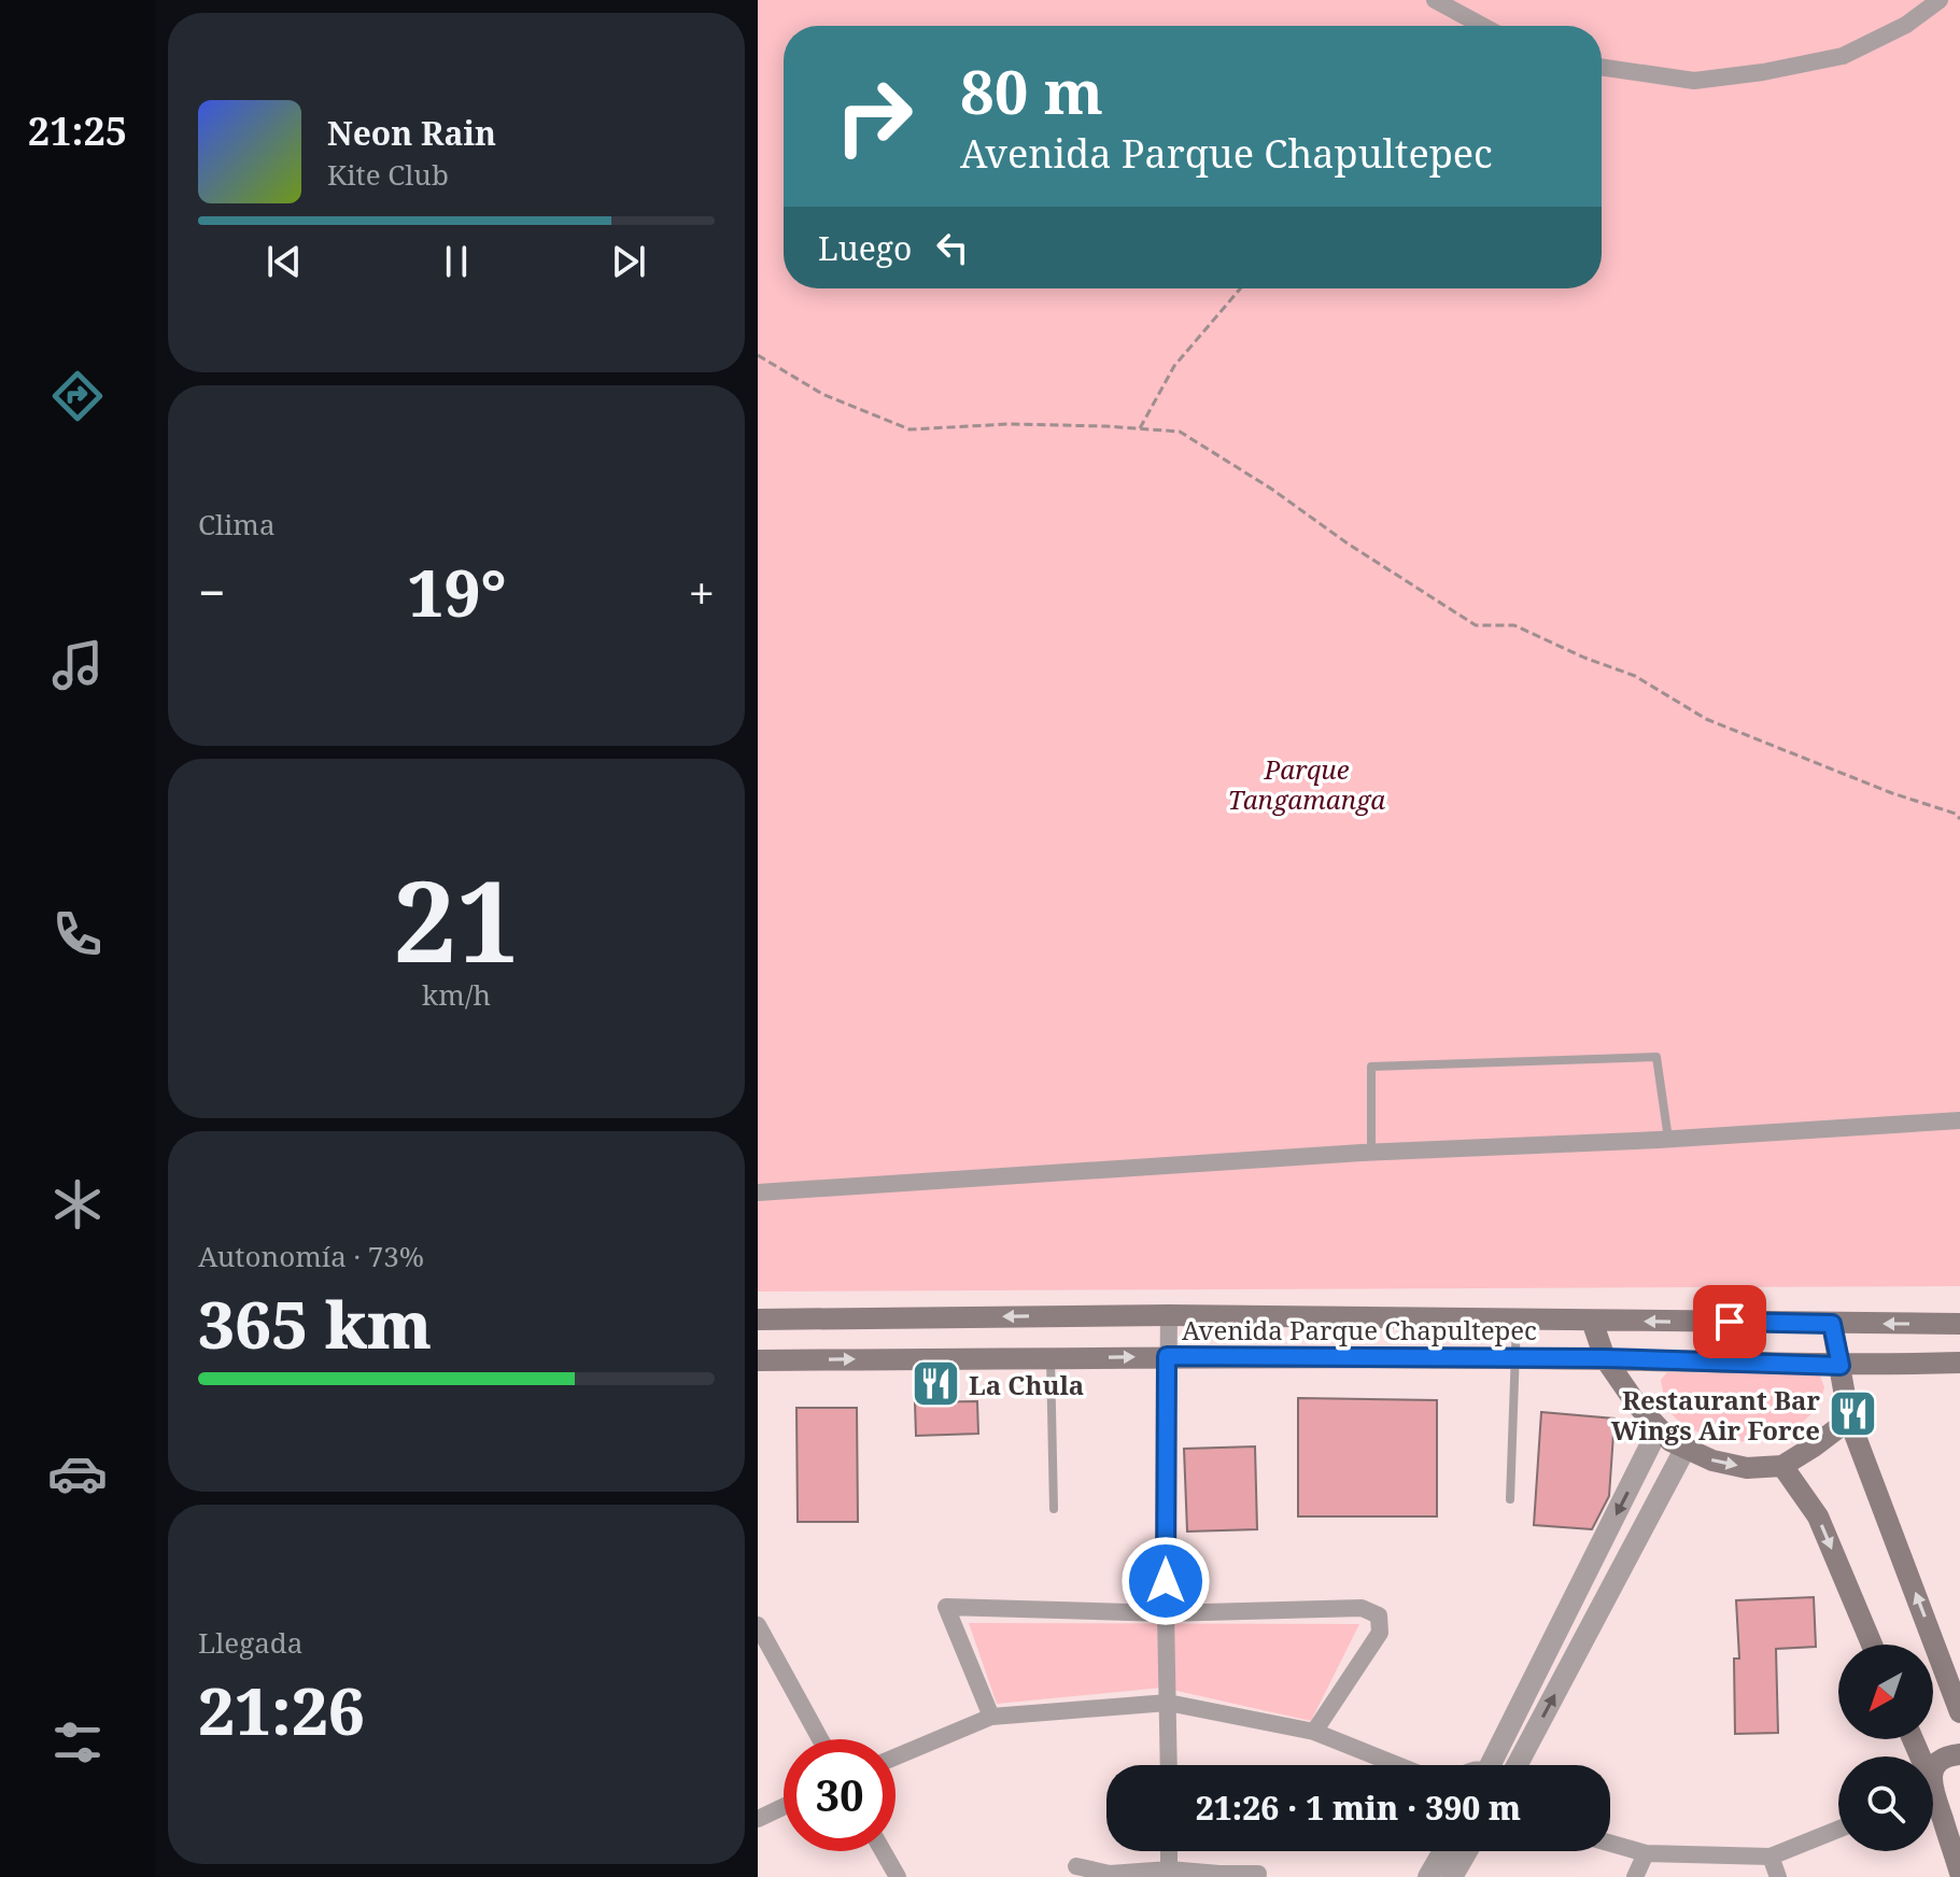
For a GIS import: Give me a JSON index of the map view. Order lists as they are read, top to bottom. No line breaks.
{"streets":{"main road":["Avenida Parque Chapultepec"]},"parks":["Parque Tangamanga"],"places":{"restaurant":["La Chula","Restaurant Bar Wings Air Force"]},"north":"bottom left","page":{"tabs":"21:25","turn":["80 m","Avenida Parque Chapultepec"],"song":["Neon Rain","Kite Club"],"then":"Luego","tile":["Clima",["21","km/h"],["Autonomía · 73%","365 km"],["Llegada","21:26"]],"heat":["−","19°","+"],"limit":"30","trip":"21:26 · 1 min · 390 m"}}
